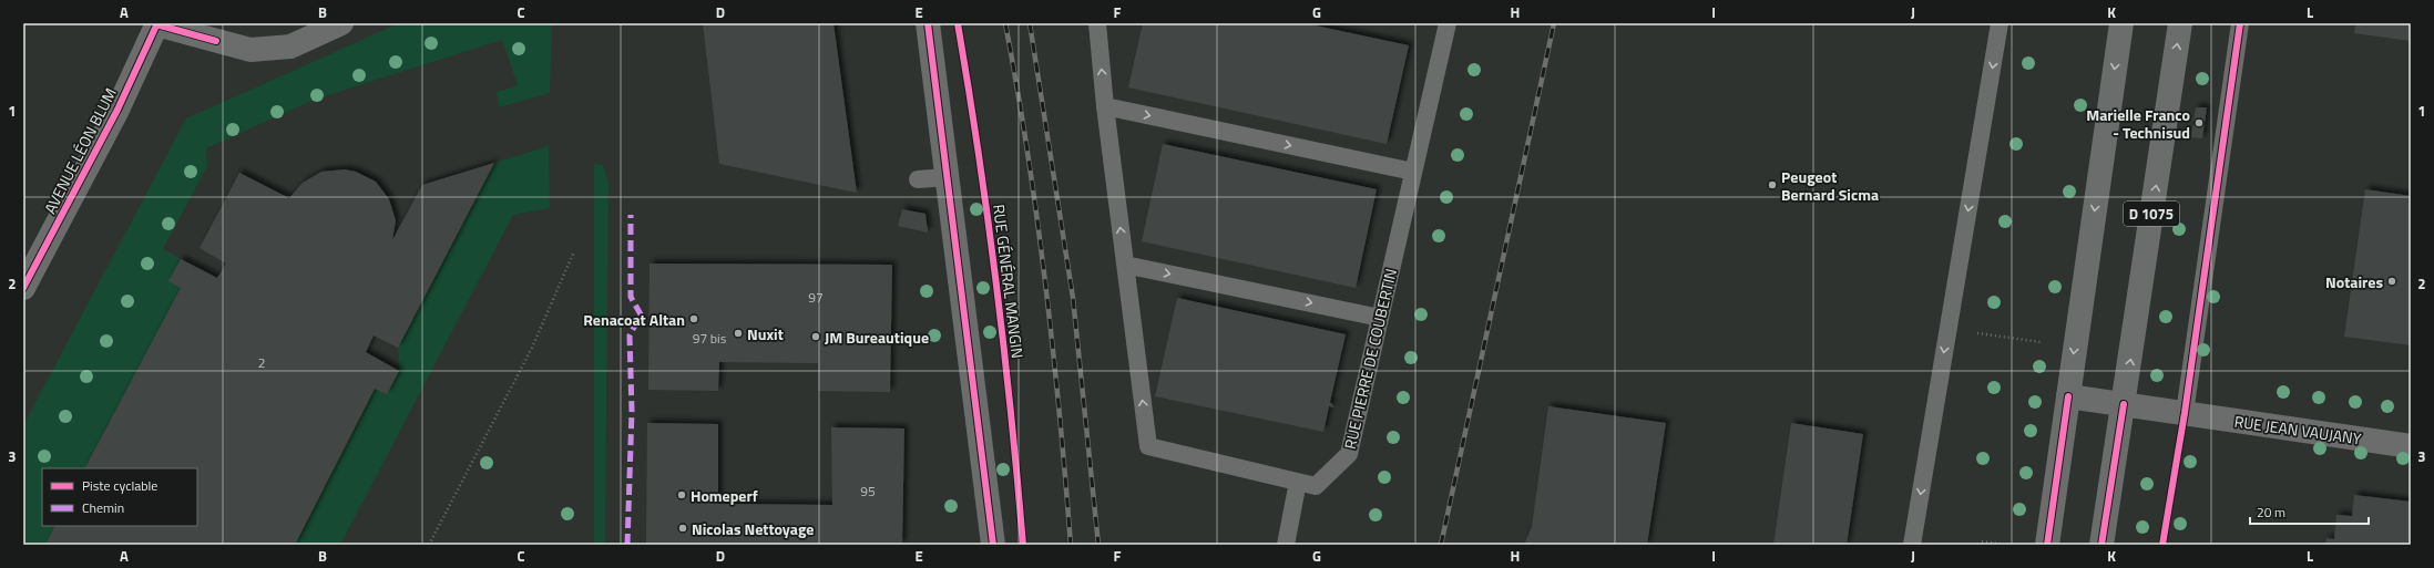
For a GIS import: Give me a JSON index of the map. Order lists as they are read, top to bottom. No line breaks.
{"streets":{"main road":["D 1075"],"street":["AVENUE LÉON BLUM","RUE JEAN VAUJANY"],"lane":["RUE PIERRE DE COUBERTIN"],"cycle path":["RUE GÉNÉRAL MANGIN"]},"crossings":[["D 1075","RUE JEAN VAUJANY"]],"one_way":["RUE PIERRE DE COUBERTIN"],"places":["Marielle Franco - Technisud","Peugeot Bernard Sicma","Notaires","Renacoat Altan","Nuxit","JM Bureautique","Homeperf","Nicolas Nettoyage"],"house_numbers":["97","97 bis","2","95"],"legend":["Piste cyclable","Chemin"],"scale_bar":"20 m","grid":{"columns":["A","B","C","D","E","F","G","H","I","J","K","L"],"rows":["1","2","3"]}}
